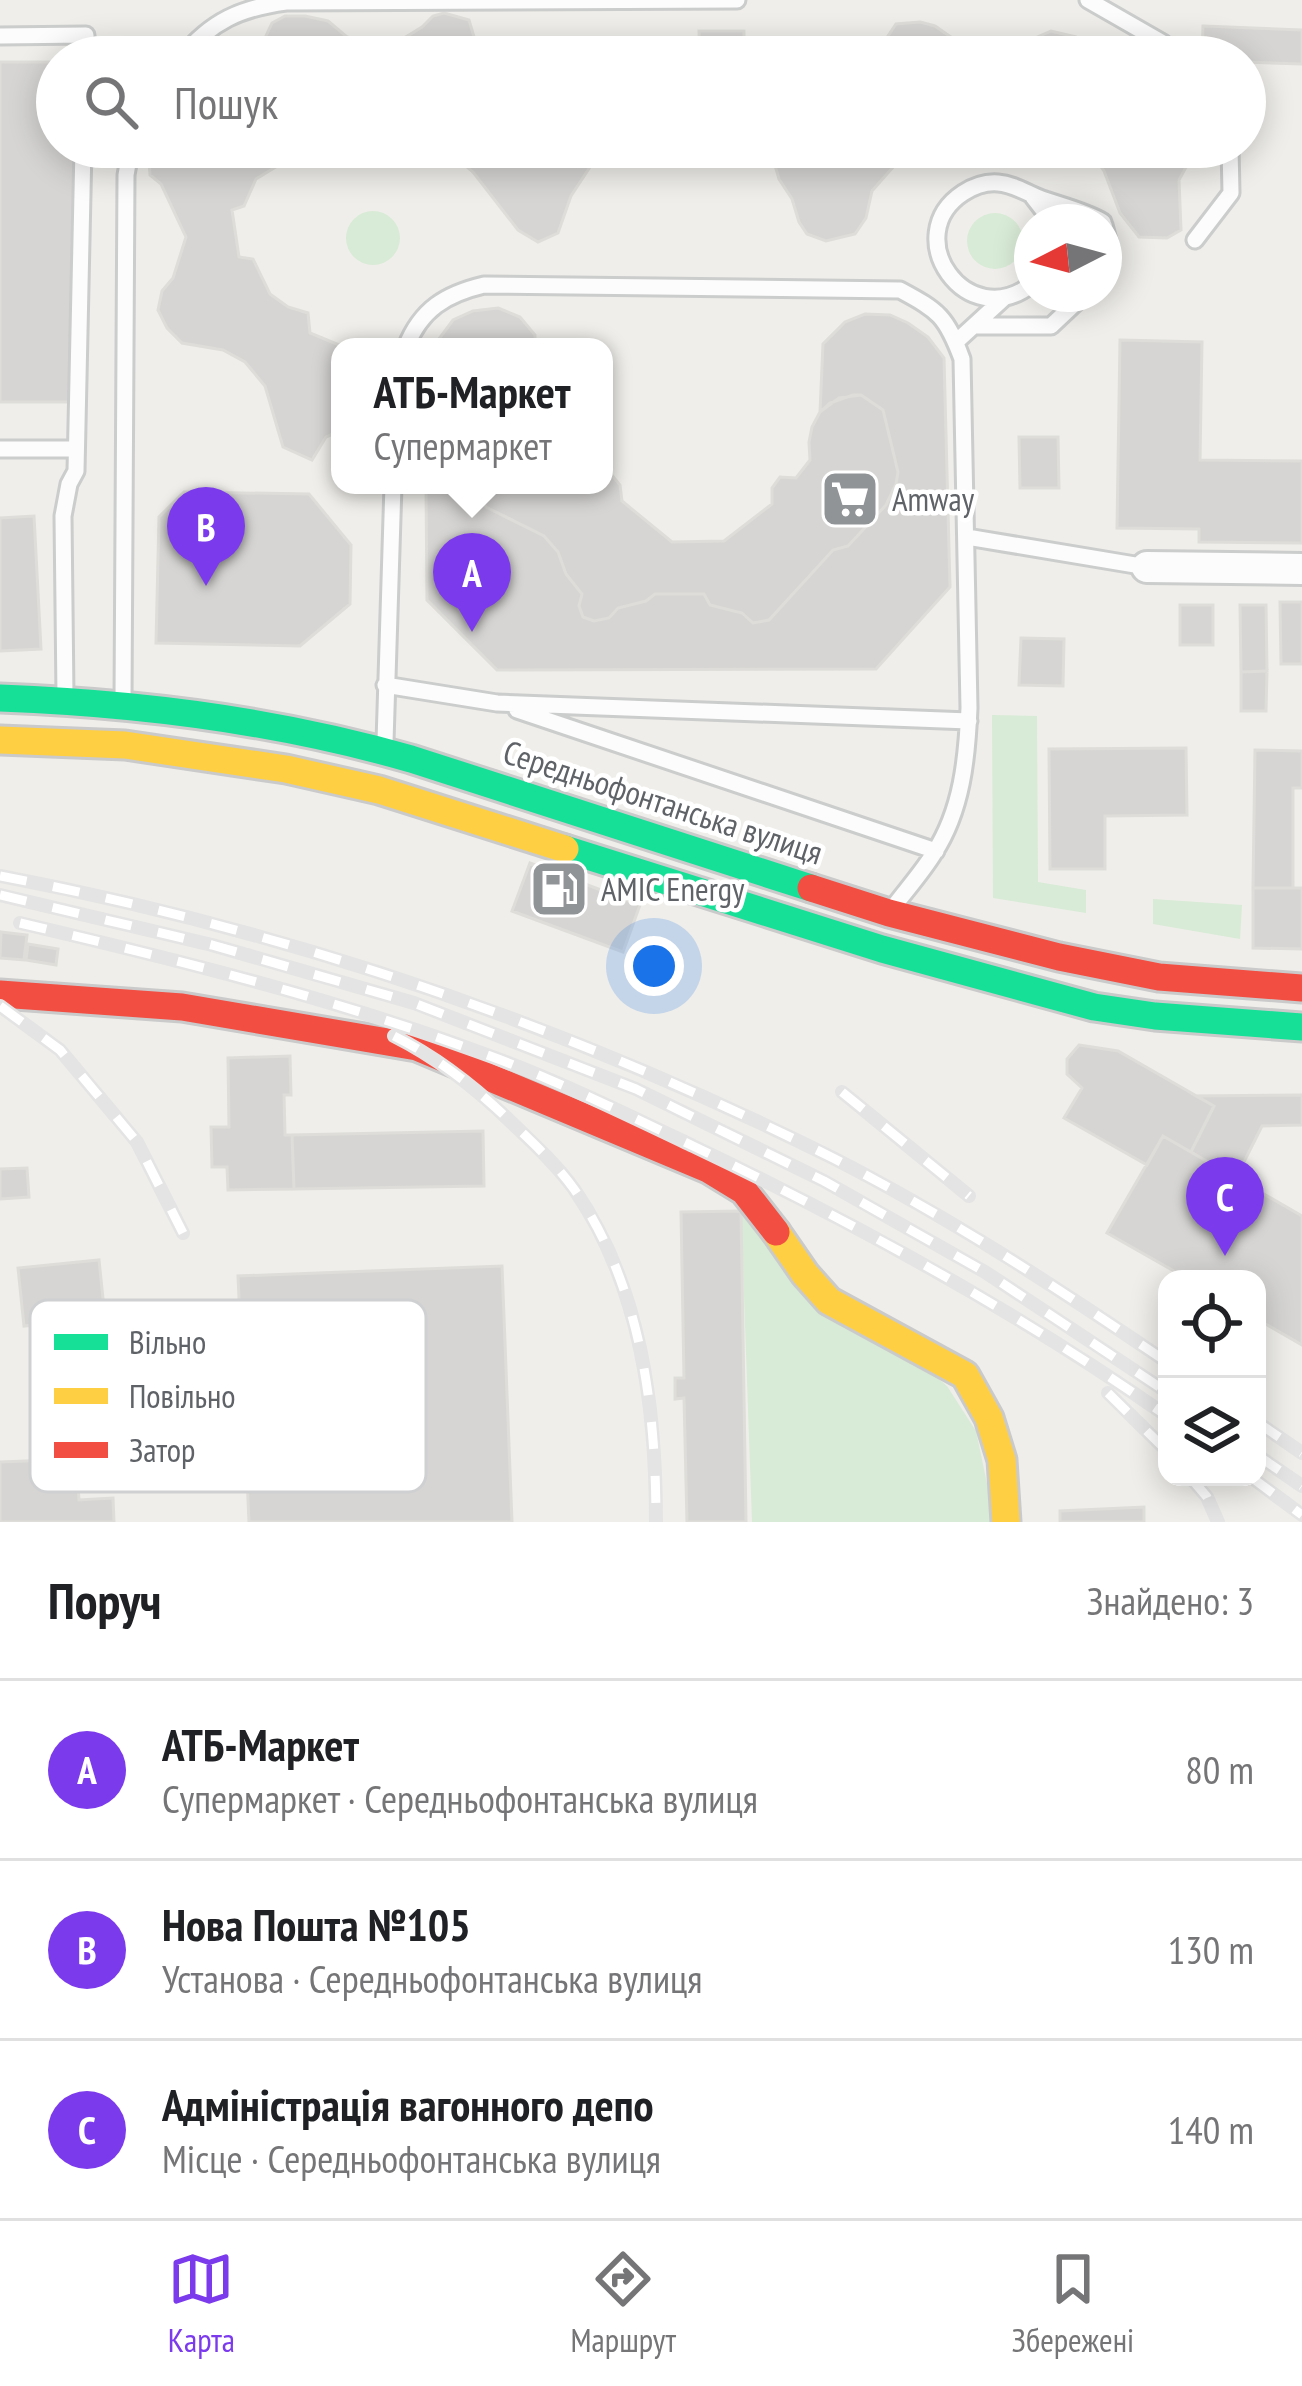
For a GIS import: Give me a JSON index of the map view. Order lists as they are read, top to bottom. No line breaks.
{"streets":{"main road":["Середньофонтанська вулиця"]},"places":{"supermarket":["Amway"],"fuel station":["AMIC Energy"]},"legend":["Вільно","Повільно","Затор"],"north":"left","page":{"search":"Пошук","popup":["АТБ-Маркет","Супермаркет"],"pins":["B","A","C"],"heading":["Поруч","Знайдено: 3"],"list":[{"mark":"A","name":"АТБ-Маркет","note":"Супермаркет · Середньофонтанська вулиця","value":"80 m"},{"mark":"B","name":"Нова Пошта №105","note":"Установа · Середньофонтанська вулиця","value":"130 m"},{"mark":"C","name":"Адміністрація вагонного депо","note":"Місце · Середньофонтанська вулиця","value":"140 m"}],"nav":["Карта","Маршрут","Збережені"]}}
